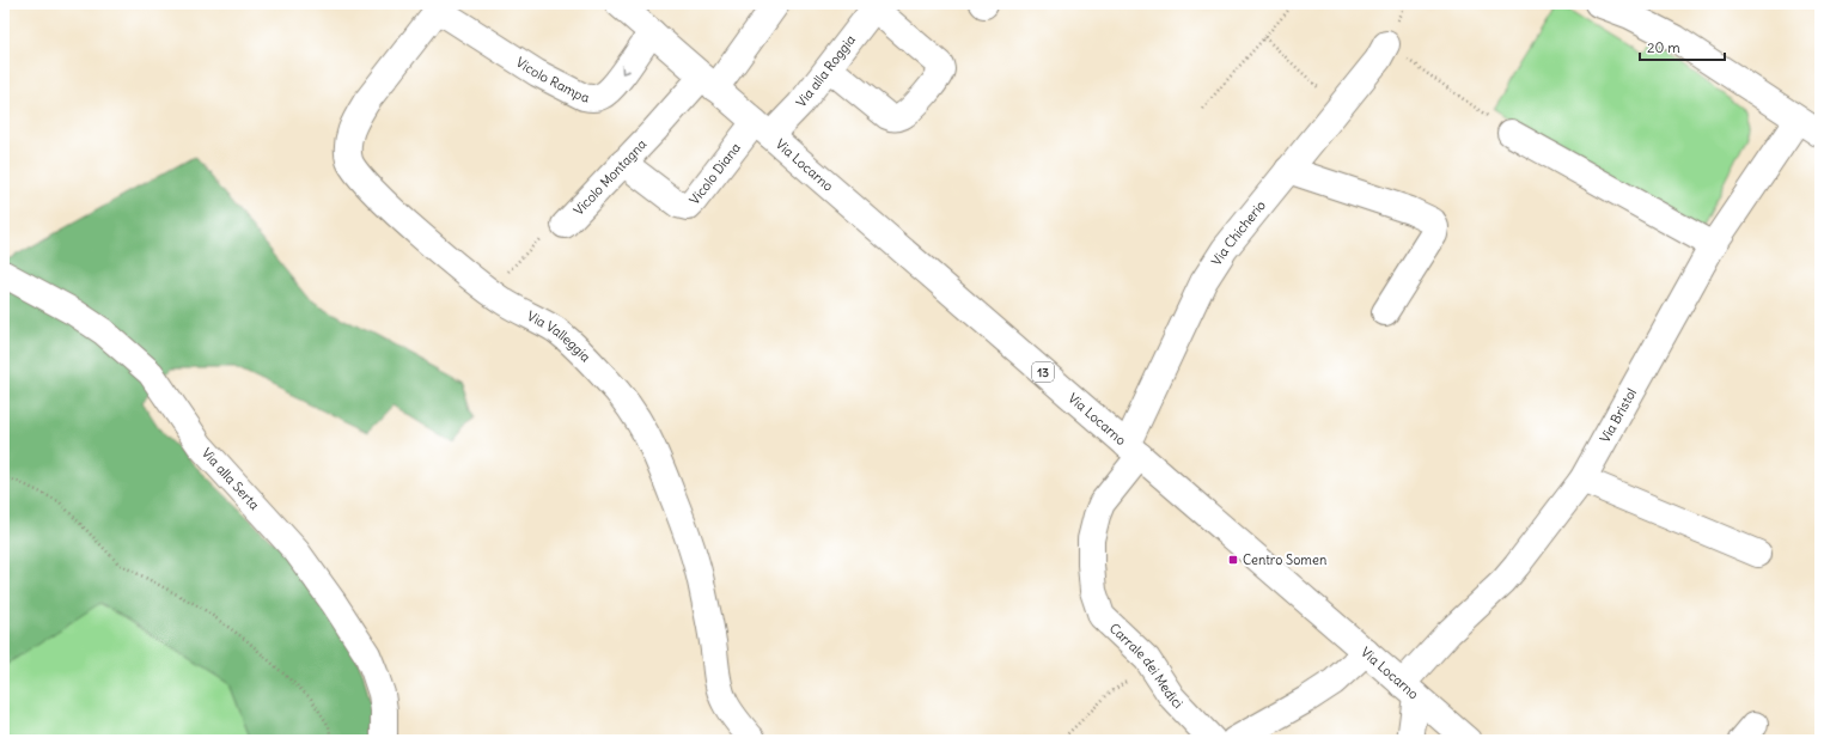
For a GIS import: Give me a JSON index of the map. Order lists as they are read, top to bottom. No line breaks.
{"streets":{"street":["Via alla Roggia","Vicolo Rampa","Via Locarno","Vicolo Diana","Vicolo Montagna","Via Chicherio","Via Valleggia","13","Via Bristol","Via alla Serta","Carrale dei Medici"]},"crossings":[["Via alla Roggia","Via Locarno"],["Via alla Roggia","Vicolo Diana"],["Vicolo Rampa","Via Locarno"],["Vicolo Rampa","Via Valleggia"],["Via Locarno","Vicolo Diana"],["Via Locarno","Vicolo Montagna"],["Via Locarno","Via Chicherio"],["Via Locarno","Via Bristol"],["Via Locarno","Carrale dei Medici"],["Vicolo Diana","Vicolo Montagna"],["Via Chicherio","Carrale dei Medici"]],"places":{"transit":["Centro Somen"]},"scale_bar":"20 m"}
